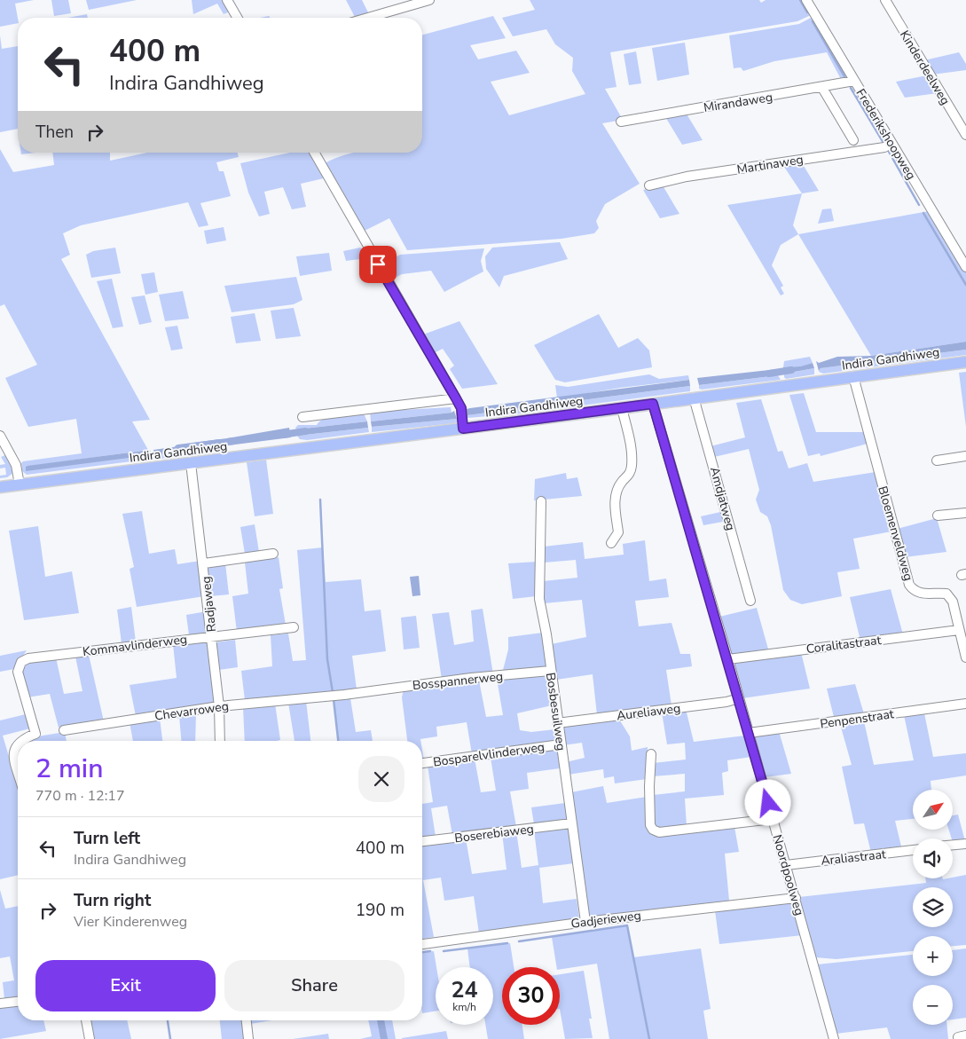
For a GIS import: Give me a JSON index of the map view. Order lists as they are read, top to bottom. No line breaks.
{"streets":{"main road":["Indira Gandhiweg"],"street":["Kinderdeelweg","Mirandaweg","Frederikshoopweg","Martinaweg","Amdjatweg","Bloemenveldweg","Radjaweg","Coralitastraat","Kommavlinderweg","Bosspannerweg","Chevarroweg","Bosbesuilweg","Aureliaweg","Penpenstraat","Bosparelvlinderweg","Boserebiaweg","Araliastraat","Noordpoolweg","Gadjerieweg"]},"crossings":[["Mirandaweg","Frederikshoopweg"],["Frederikshoopweg","Martinaweg"],["Indira Gandhiweg","Amdjatweg"],["Indira Gandhiweg","Bloemenveldweg"],["Indira Gandhiweg","Radjaweg"],["Indira Gandhiweg","Noordpoolweg"],["Bloemenveldweg","Coralitastraat"],["Radjaweg","Kommavlinderweg"],["Radjaweg","Chevarroweg"],["Coralitastraat","Noordpoolweg"],["Bosspannerweg","Chevarroweg"],["Bosspannerweg","Bosbesuilweg"],["Bosbesuilweg","Aureliaweg"],["Bosbesuilweg","Bosparelvlinderweg"],["Bosbesuilweg","Boserebiaweg"],["Bosbesuilweg","Gadjerieweg"],["Aureliaweg","Noordpoolweg"],["Penpenstraat","Noordpoolweg"],["Araliastraat","Noordpoolweg"],["Noordpoolweg","Gadjerieweg"]],"north":"top right","page":{"turn":["400 m","Indira Gandhiweg"],"then":"Then","heading":["2 min","770 m · 12:17"],"map_buttons":["+","−"],"list":[{"name":"Turn left","note":"Indira Gandhiweg","value":"400 m"},{"name":"Turn right","note":"Vier Kinderenweg","value":"190 m"}],"buttons":["Exit","Share"],"speed":"24 km/h","limit":"30"}}
